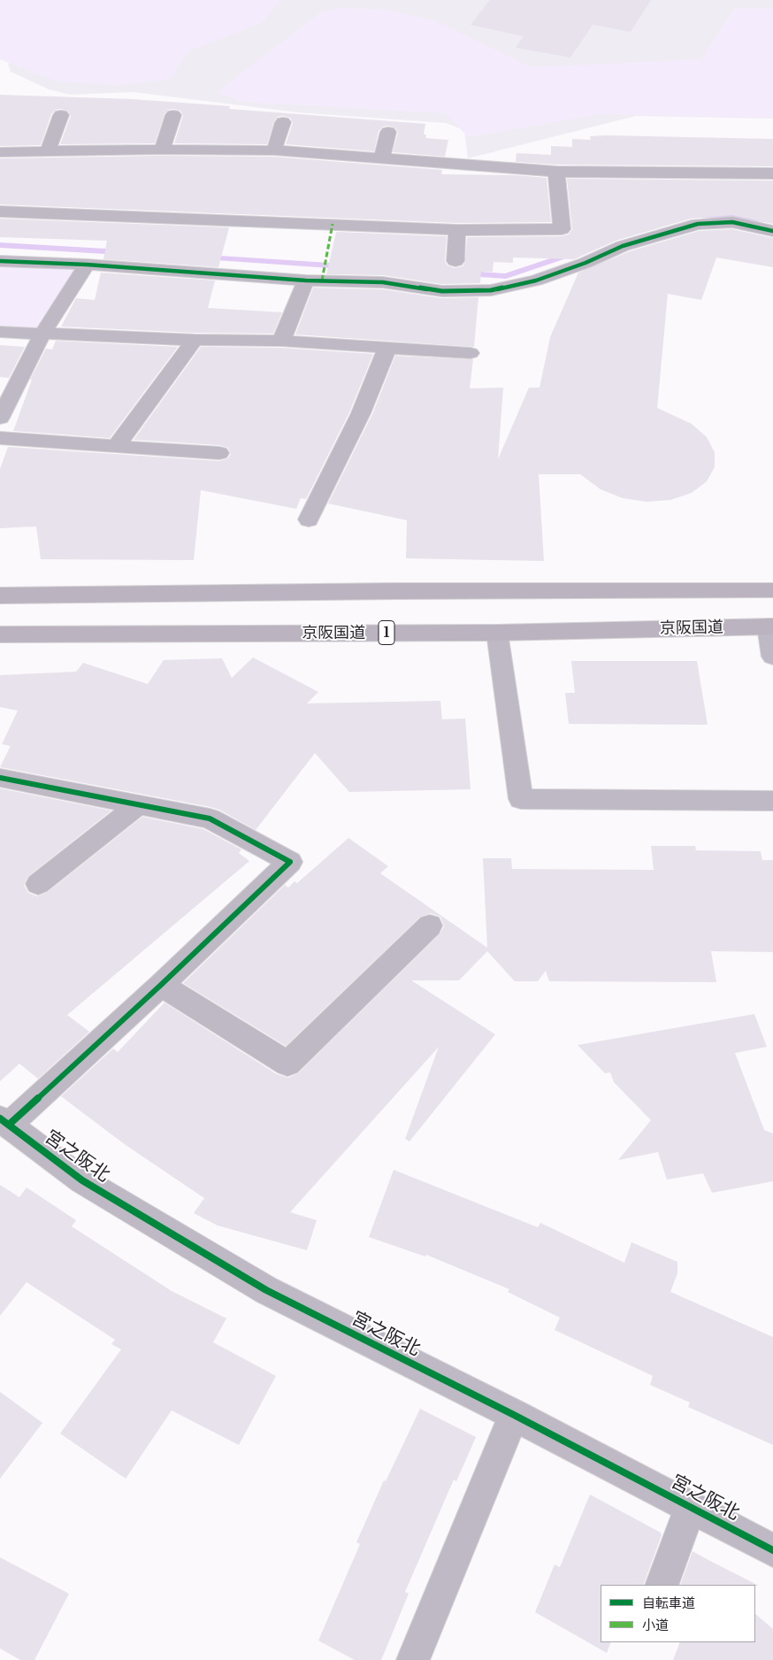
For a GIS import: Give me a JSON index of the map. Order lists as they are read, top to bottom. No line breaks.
{"streets":{"highway":["京阪国道","1"],"street":["宮之阪北"]},"legend":["自転車道","小道"]}
